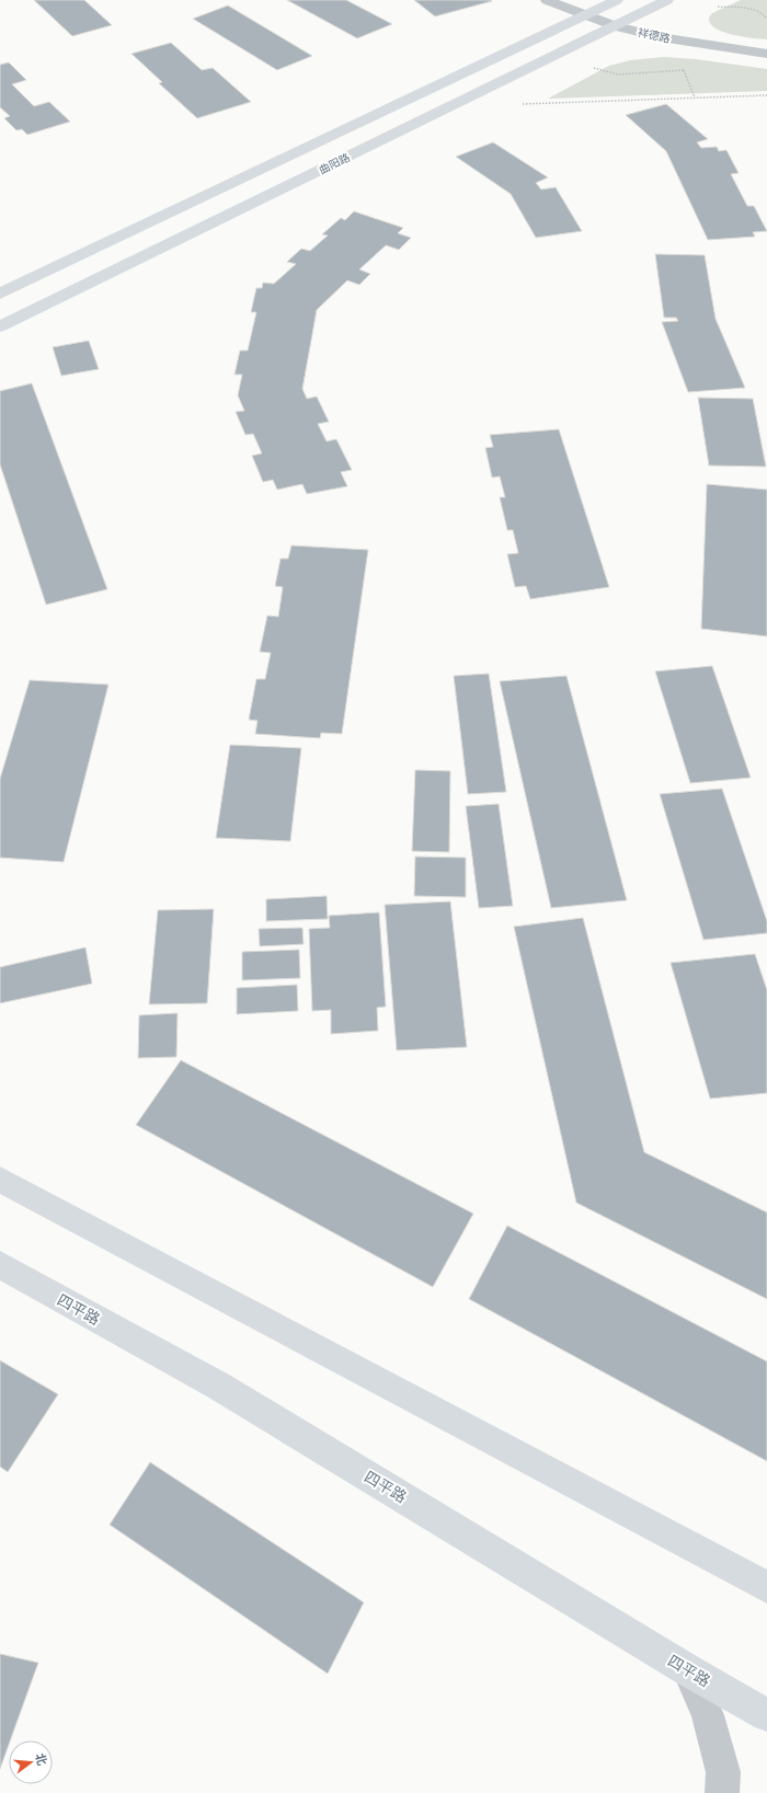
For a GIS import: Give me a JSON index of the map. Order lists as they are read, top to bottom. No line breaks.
{"streets":{"main road":["曲阳路","四平路"],"street":["祥德路"]},"crossings":[["祥德路","曲阳路"]],"north":"right"}
